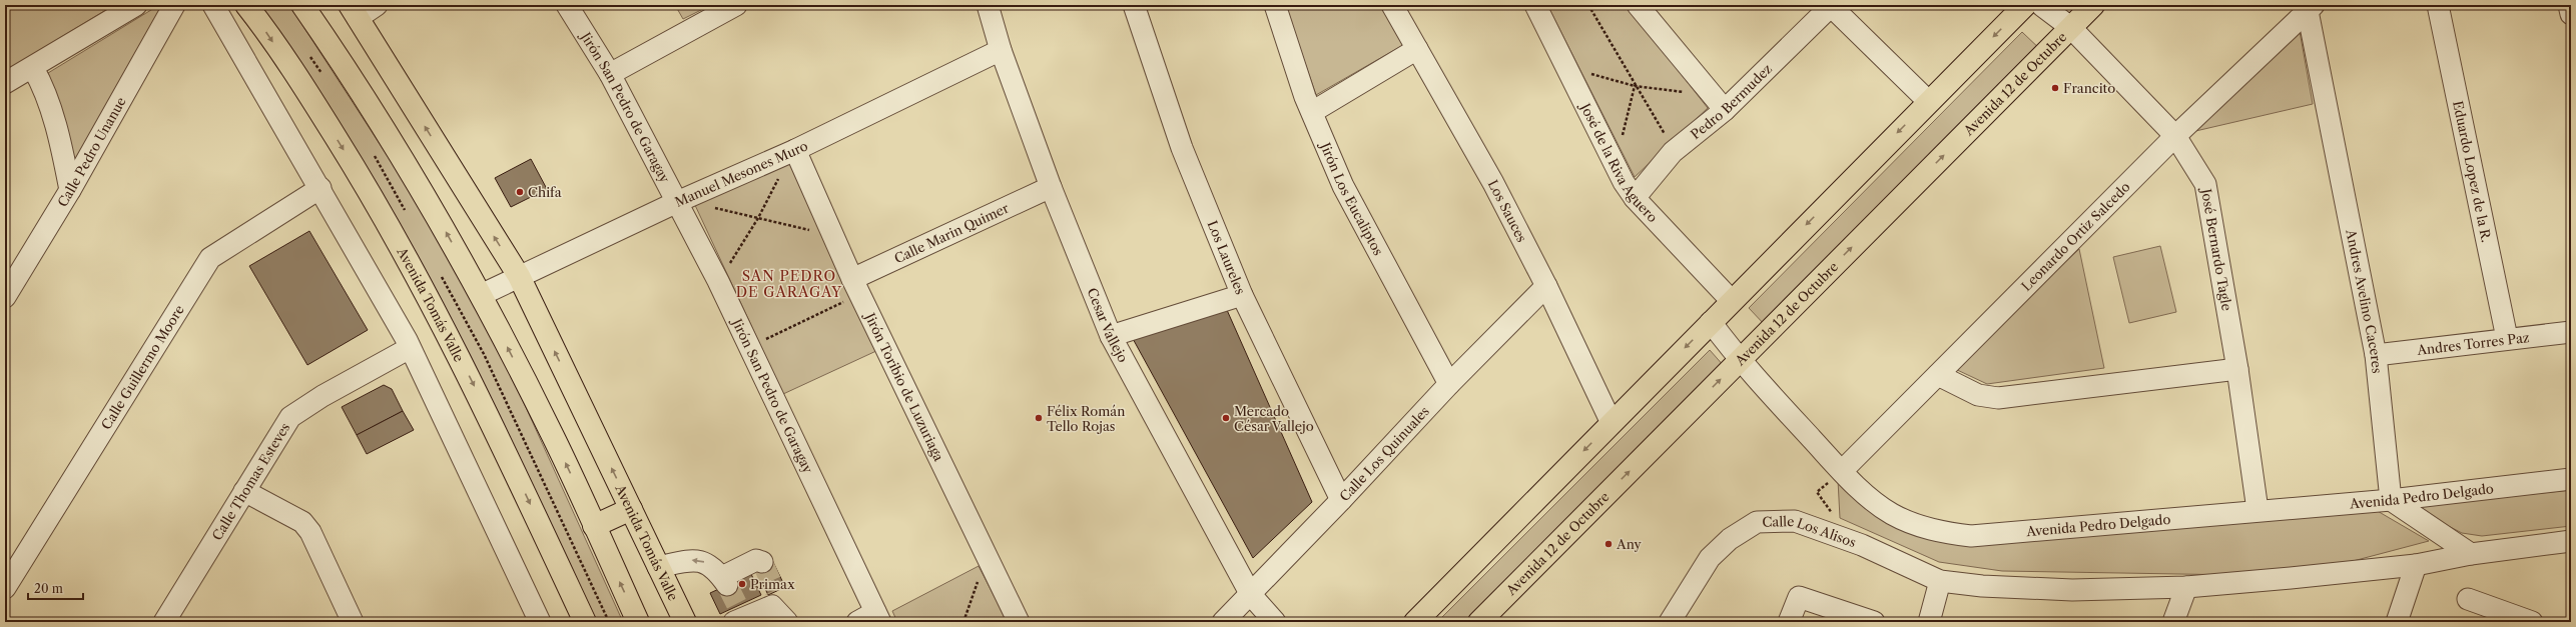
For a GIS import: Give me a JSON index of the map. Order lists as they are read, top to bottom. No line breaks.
{"streets":{"main road":["Avenida 12 de Octubre","Avenida Tomás Valle"],"street":["Pedro Bermudez","Jirón San Pedro de Garagay","Calle Pedro Unanue","José de la Riva Aguero","Eduardo Lopez de la R.","Manuel Mesones Muro","Jirón Los Eucaliptos","Los Sauces","Calle Marin Quimer","Leonardo Ortiz Salcedo","José Bernardo Tagle","Los Laureles","Andres Avelino Caceres","Cesar Vallejo","Andres Torres Paz","Calle Guillermo Moore","Jirón Toribio de Luzuriaga","Calle Los Quinuales","Calle Thomas Esteves","Avenida Pedro Delgado","Calle Los Alisos"]},"crossings":[["Avenida 12 de Octubre","José Bernardo Tagle"],["Avenida 12 de Octubre","Avenida Pedro Delgado"],["Pedro Bermudez","José de la Riva Aguero"],["Jirón San Pedro de Garagay","Manuel Mesones Muro"],["Eduardo Lopez de la R.","Andres Torres Paz"],["Manuel Mesones Muro","Avenida Tomás Valle"],["Manuel Mesones Muro","Cesar Vallejo"],["Manuel Mesones Muro","Jirón Toribio de Luzuriaga"],["Jirón Los Eucaliptos","Calle Los Quinuales"],["Los Sauces","Calle Los Quinuales"],["Calle Marin Quimer","Cesar Vallejo"],["Calle Marin Quimer","Jirón Toribio de Luzuriaga"],["Leonardo Ortiz Salcedo","José Bernardo Tagle"],["Leonardo Ortiz Salcedo","Andres Avelino Caceres"],["Leonardo Ortiz Salcedo","Avenida Pedro Delgado"],["José Bernardo Tagle","Avenida Pedro Delgado"],["Los Laureles","Calle Los Quinuales"],["Andres Avelino Caceres","Andres Torres Paz"],["Andres Avelino Caceres","Avenida Pedro Delgado"],["Cesar Vallejo","Calle Los Quinuales"]],"districts":["SAN PEDRO DE GARAGAY"],"places":["Francito","Chifa","Félix Román Tello Rojas","Mercado César Vallejo","Any","Primax"],"scale_bar":"20 m"}
